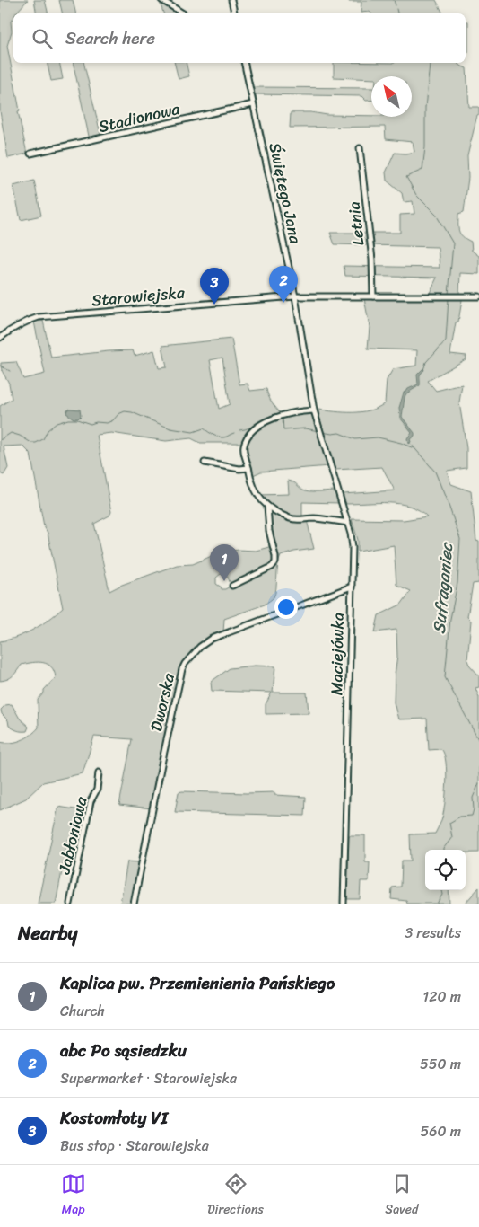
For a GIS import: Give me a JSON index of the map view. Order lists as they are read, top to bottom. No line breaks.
{"streets":{"street":["Stadionowa","Świętego Jana","Letnia","Starowiejska","Maciejówka","Dworska","Jabłoniowa"]},"crossings":[["Stadionowa","Świętego Jana"],["Świętego Jana","Starowiejska"],["Świętego Jana","Maciejówka"],["Letnia","Starowiejska"],["Maciejówka","Dworska"]],"water":["Sufraganiec"],"north":"top left","page":{"search":"Search here","pins":["2","3","1"],"heading":["Nearby","3 results"],"list":[{"mark":"1","name":"Kaplica pw. Przemienienia Pańskiego","note":"Church","value":"120 m"},{"mark":"2","name":"abc Po sąsiedzku","note":"Supermarket · Starowiejska","value":"550 m"},{"mark":"3","name":"Kostomłoty VI","note":"Bus stop · Starowiejska","value":"560 m"}],"nav":["Map","Directions","Saved"]}}
